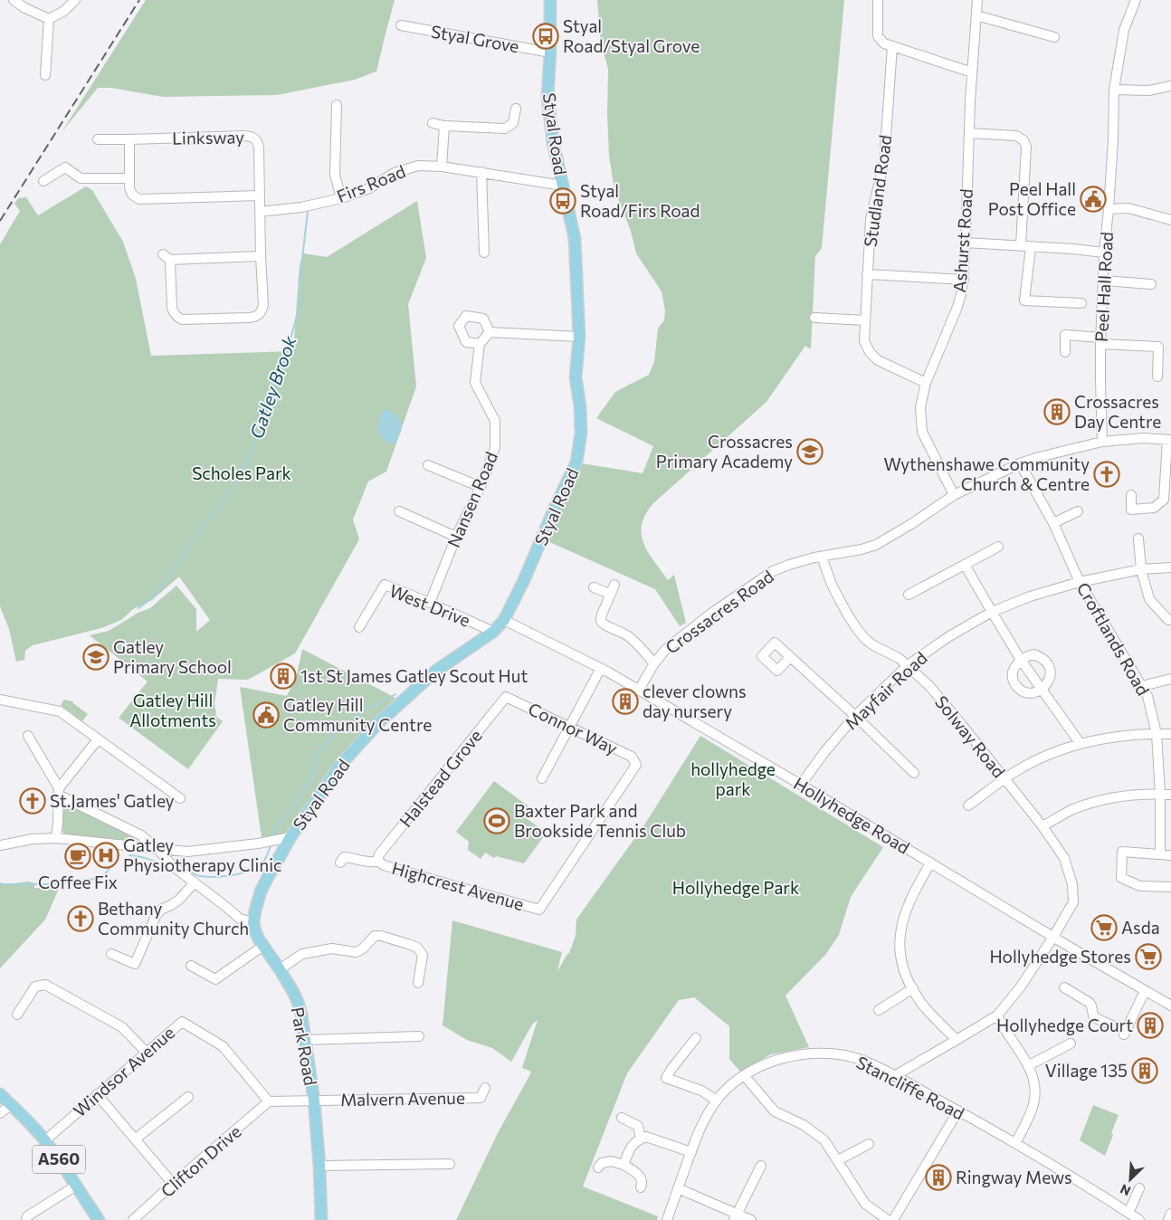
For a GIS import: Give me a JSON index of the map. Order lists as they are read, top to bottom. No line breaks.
{"streets":{"main road":["Styal Road","Park Road","A560"],"street":["Styal Grove","Linksway","Firs Road","Studland Road","Ashurst Road","Peel Hall Road","Nansen Road","West Drive","Crossacres Road","Croftlands Road","Mayfair Road","Connor Way","Solway Road","Halstead Grove","Hollyhedge Road","Highcrest Avenue","Windsor Avenue","Stancliffe Road","Malvern Avenue","Clifton Drive"]},"crossings":[["Styal Grove","Styal Road"],["Styal Road","Firs Road"],["Styal Road","West Drive"],["Styal Road","Hollyhedge Road"],["Linksway","Firs Road"],["Studland Road","Ashurst Road"],["Ashurst Road","Crossacres Road"],["Peel Hall Road","Crossacres Road"],["Nansen Road","West Drive"],["Crossacres Road","Croftlands Road"],["Crossacres Road","Solway Road"],["Crossacres Road","Hollyhedge Road"],["Croftlands Road","Mayfair Road"],["Mayfair Road","Solway Road"],["Mayfair Road","Hollyhedge Road"],["Connor Way","Halstead Grove"],["Connor Way","Highcrest Avenue"],["Solway Road","Hollyhedge Road"],["Solway Road","Stancliffe Road"],["Halstead Grove","Highcrest Avenue"],["Park Road","Malvern Avenue"],["Windsor Avenue","A560"],["Windsor Avenue","Clifton Drive"]],"water":["Gatley Brook"],"parks":["Scholes Park","Gatley Hill Allotments","hollyhedge park","Hollyhedge Park"],"places":{"bus stop":["Styal Road/Styal Grove","Styal Road/Firs Road"],"public building":["Peel Hall Post Office","Gatley Hill Community Centre"],"building":["Crossacres Day Centre","1st St James Gatley Scout Hut","clever clowns day nursery","Hollyhedge Court","Village 135","Ringway Mews"],"school or university":["Crossacres Primary Academy","Gatley Primary School"],"church":["Wythenshawe Community Church & Centre","St.James' Gatley","Bethany Community Church"],"sports":["Baxter Park and Brookside Tennis Club"],"hospital":["Gatley Physiotherapy Clinic"],"cafe":["Coffee Fix"],"supermarket":["Asda","Hollyhedge Stores"]},"north":"bottom left"}
